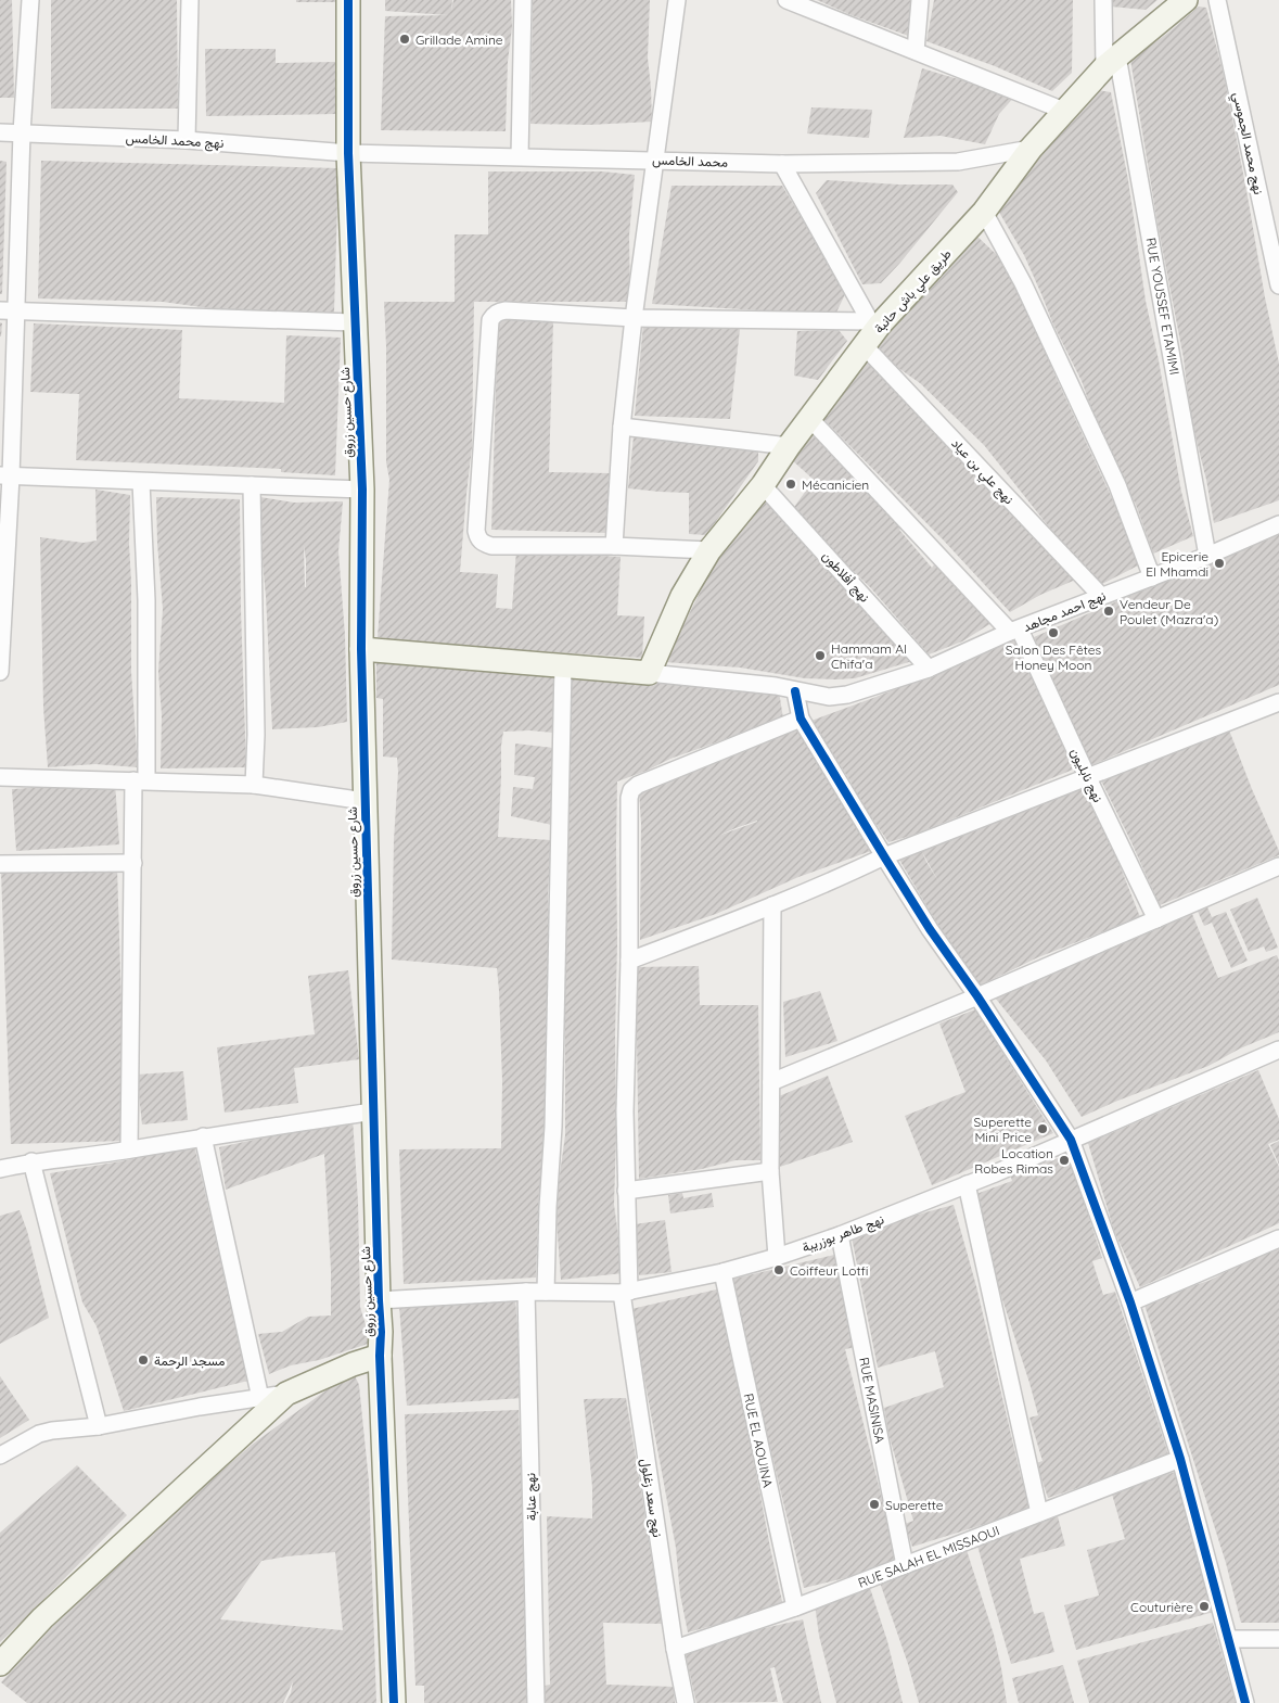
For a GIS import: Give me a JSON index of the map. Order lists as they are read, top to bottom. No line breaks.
{"streets":{"street":["نهج محمد الخامس","نهج محمد الجموسي","محمد الخامس","طريق علي باش حانبة","RUE YOUSSEF ETAMIMI","شارع حسين زروق","نهج علي بن عياد","نهج أفلاطون","نهج احمد مجاهد","نهج نابليون","نهج طاهر بوزريبة","RUE MASINISA","RUE EL AOUINA","نهج عنابة","نهج سعد زغلول","RUE SALAH EL MISSAOUI"]},"crossings":[["نهج محمد الخامس","محمد الخامس"],["نهج محمد الخامس","شارع حسين زروق"],["محمد الخامس","طريق علي باش حانبة"],["محمد الخامس","شارع حسين زروق"],["طريق علي باش حانبة","RUE YOUSSEF ETAMIMI"],["طريق علي باش حانبة","نهج علي بن عياد"],["طريق علي باش حانبة","نهج أفلاطون"],["طريق علي باش حانبة","نهج احمد مجاهد"],["طريق علي باش حانبة","نهج نابليون"],["RUE YOUSSEF ETAMIMI","نهج احمد مجاهد"],["شارع حسين زروق","نهج طاهر بوزريبة"],["نهج علي بن عياد","نهج احمد مجاهد"],["نهج أفلاطون","نهج احمد مجاهد"],["نهج احمد مجاهد","نهج نابليون"],["نهج طاهر بوزريبة","RUE MASINISA"],["نهج طاهر بوزريبة","RUE EL AOUINA"],["نهج طاهر بوزريبة","نهج عنابة"],["نهج طاهر بوزريبة","نهج سعد زغلول"],["RUE MASINISA","RUE SALAH EL MISSAOUI"],["RUE EL AOUINA","RUE SALAH EL MISSAOUI"],["نهج سعد زغلول","RUE SALAH EL MISSAOUI"]],"places":["Grillade Amine","Mécanicien","Epicerie El Mhamdi","Vendeur De Poulet (Mazra'a)","Salon Des Fêtes Honey Moon","Hammam Al Chifa'a","Superette Mini Price","Location Robes Rimas","Coiffeur Lotfi","مسجد الرحمة","Superette","Couturière"]}
